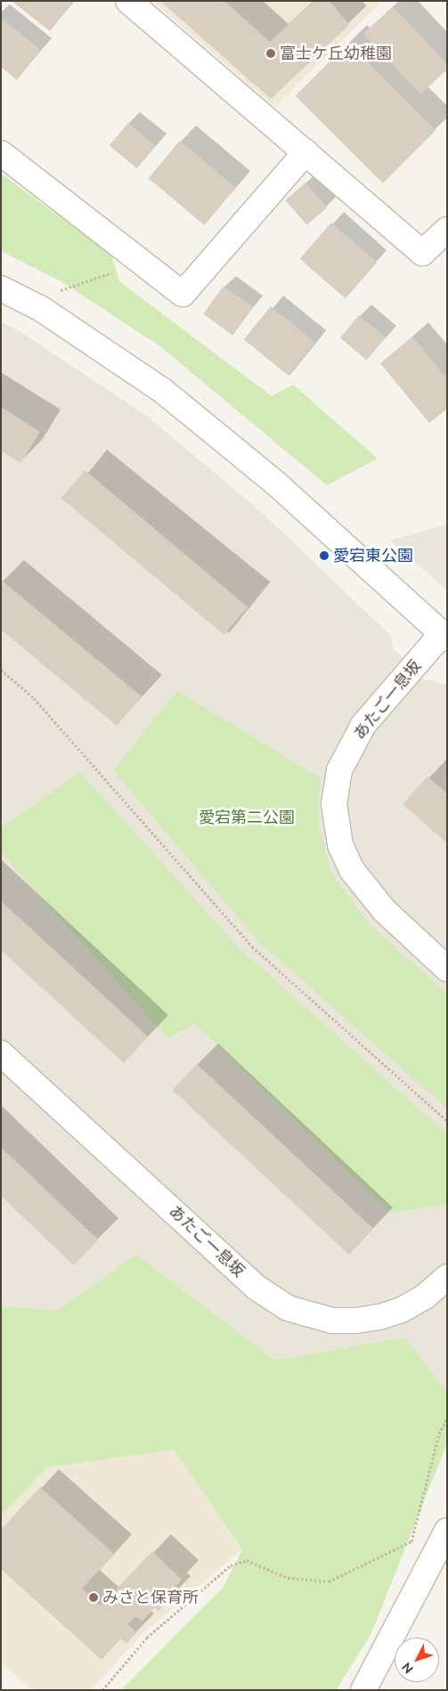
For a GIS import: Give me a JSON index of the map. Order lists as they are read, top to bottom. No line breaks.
{"streets":{"street":["あたご一息坂"]},"parks":["愛宕第二公園"],"places":["富士ケ丘幼稚園","愛宕東公園","みさと保育所"],"north":"bottom left"}
